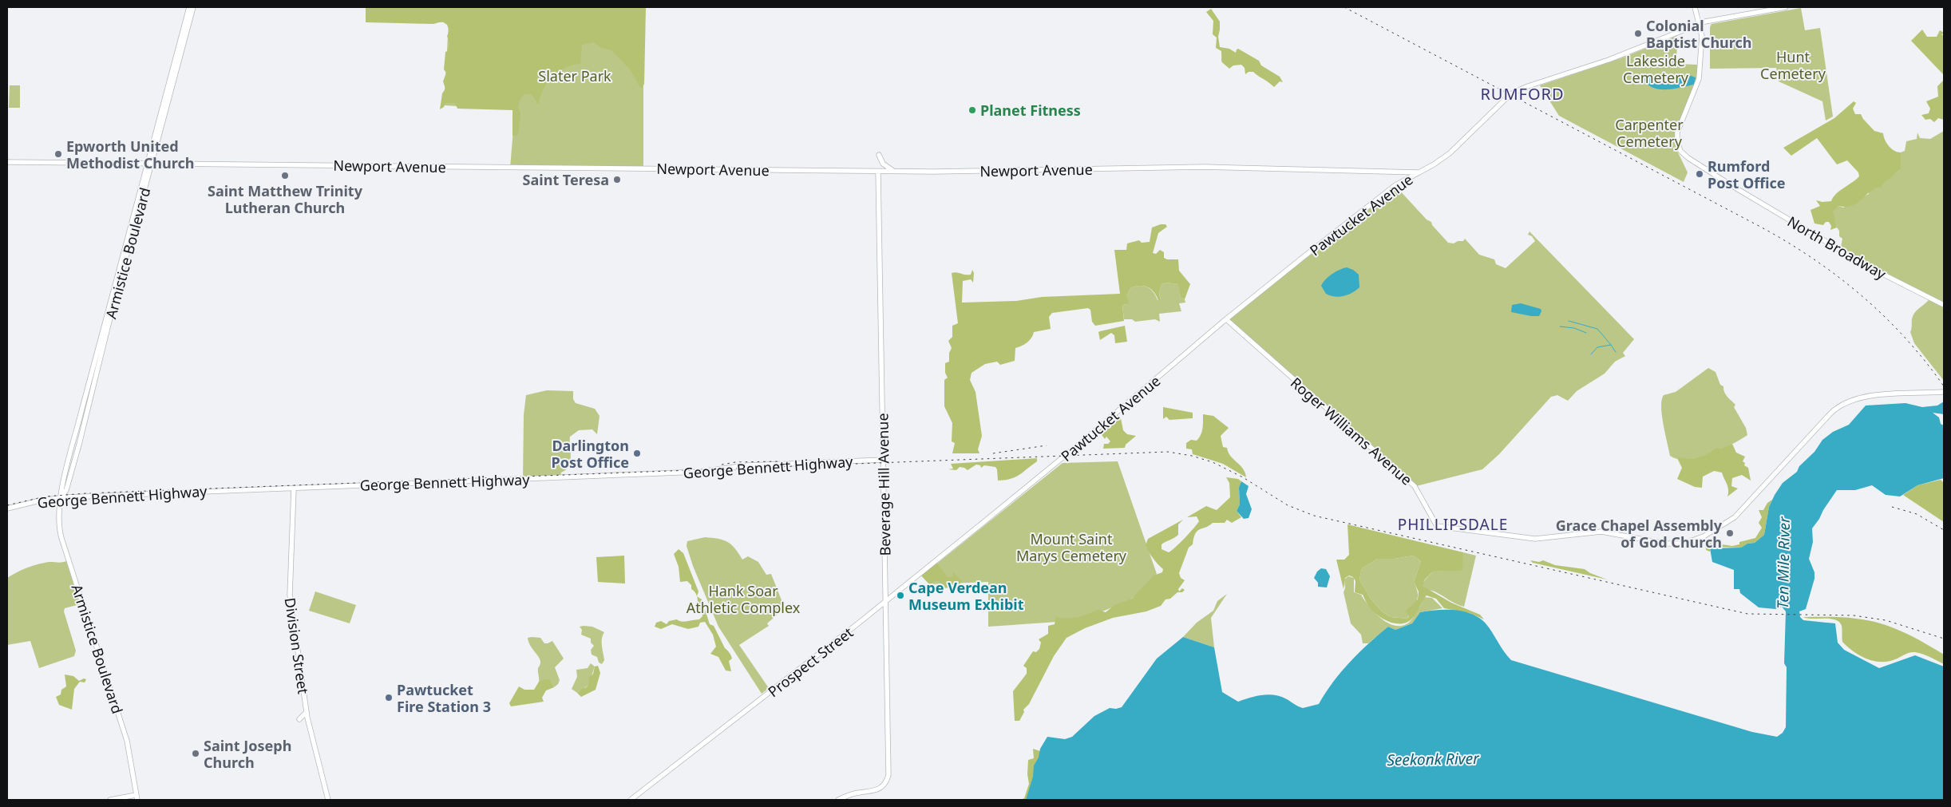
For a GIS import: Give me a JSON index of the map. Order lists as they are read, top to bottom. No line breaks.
{"streets":{"main road":["Newport Avenue","Pawtucket Avenue","North Broadway","Armistice Boulevard","Roger Williams Avenue","George Bennett Highway","Beverage Hill Avenue","Division Street","Prospect Street"]},"crossings":[["Newport Avenue","Pawtucket Avenue"],["Newport Avenue","Armistice Boulevard"],["Newport Avenue","Beverage Hill Avenue"],["Pawtucket Avenue","North Broadway"],["Pawtucket Avenue","Roger Williams Avenue"],["Pawtucket Avenue","Prospect Street"],["Armistice Boulevard","George Bennett Highway"],["George Bennett Highway","Beverage Hill Avenue"],["Beverage Hill Avenue","Prospect Street"]],"districts":["RUMFORD","PHILLIPSDALE"],"water":["Ten Mile River","Seekonk River"],"parks":["Hunt Cemetery","Lakeside Cemetery","Slater Park","Carpenter Cemetery","Mount Saint Marys Cemetery","Hank Soar Athletic Complex"],"places":["Colonial Baptist Church","Planet Fitness","Epworth United Methodist Church","Rumford Post Office","Saint Matthew Trinity Lutheran Church","Saint Teresa","Darlington Post Office","Grace Chapel Assembly of God Church","Cape Verdean Museum Exhibit","Pawtucket Fire Station 3","Saint Joseph Church"]}
